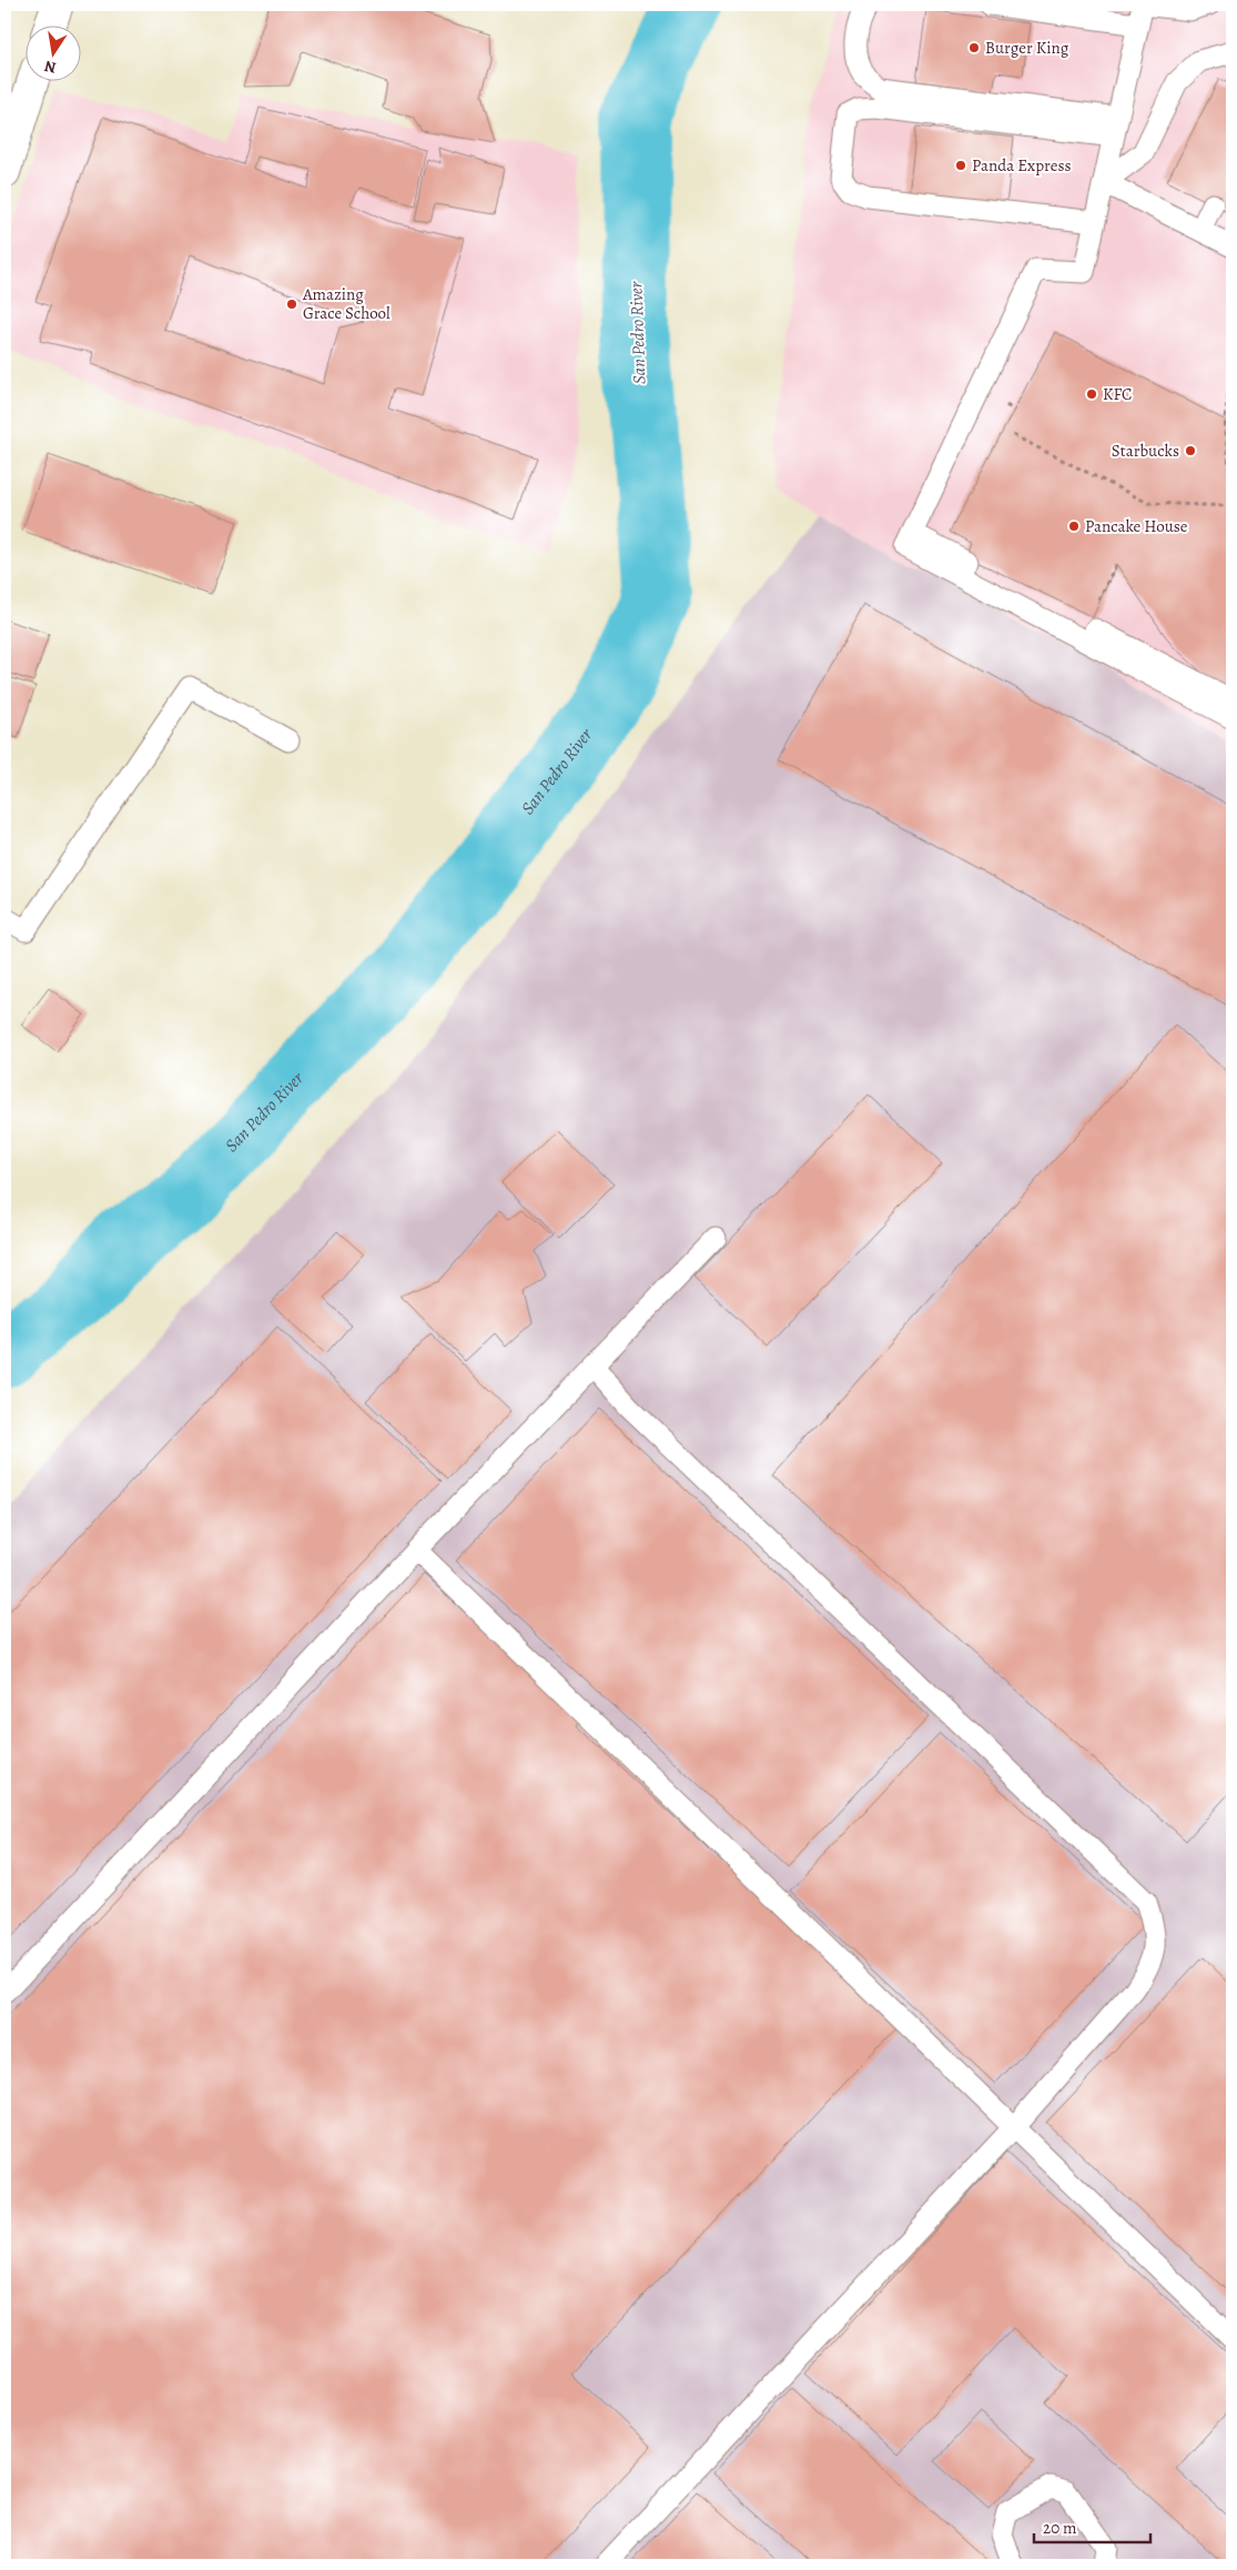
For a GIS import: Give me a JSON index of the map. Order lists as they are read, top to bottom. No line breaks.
{"water":["San Pedro River"],"places":["Burger King","Panda Express","Amazing Grace School","KFC","Starbucks","Pancake House"],"scale_bar":"20 m","north":"bottom"}
